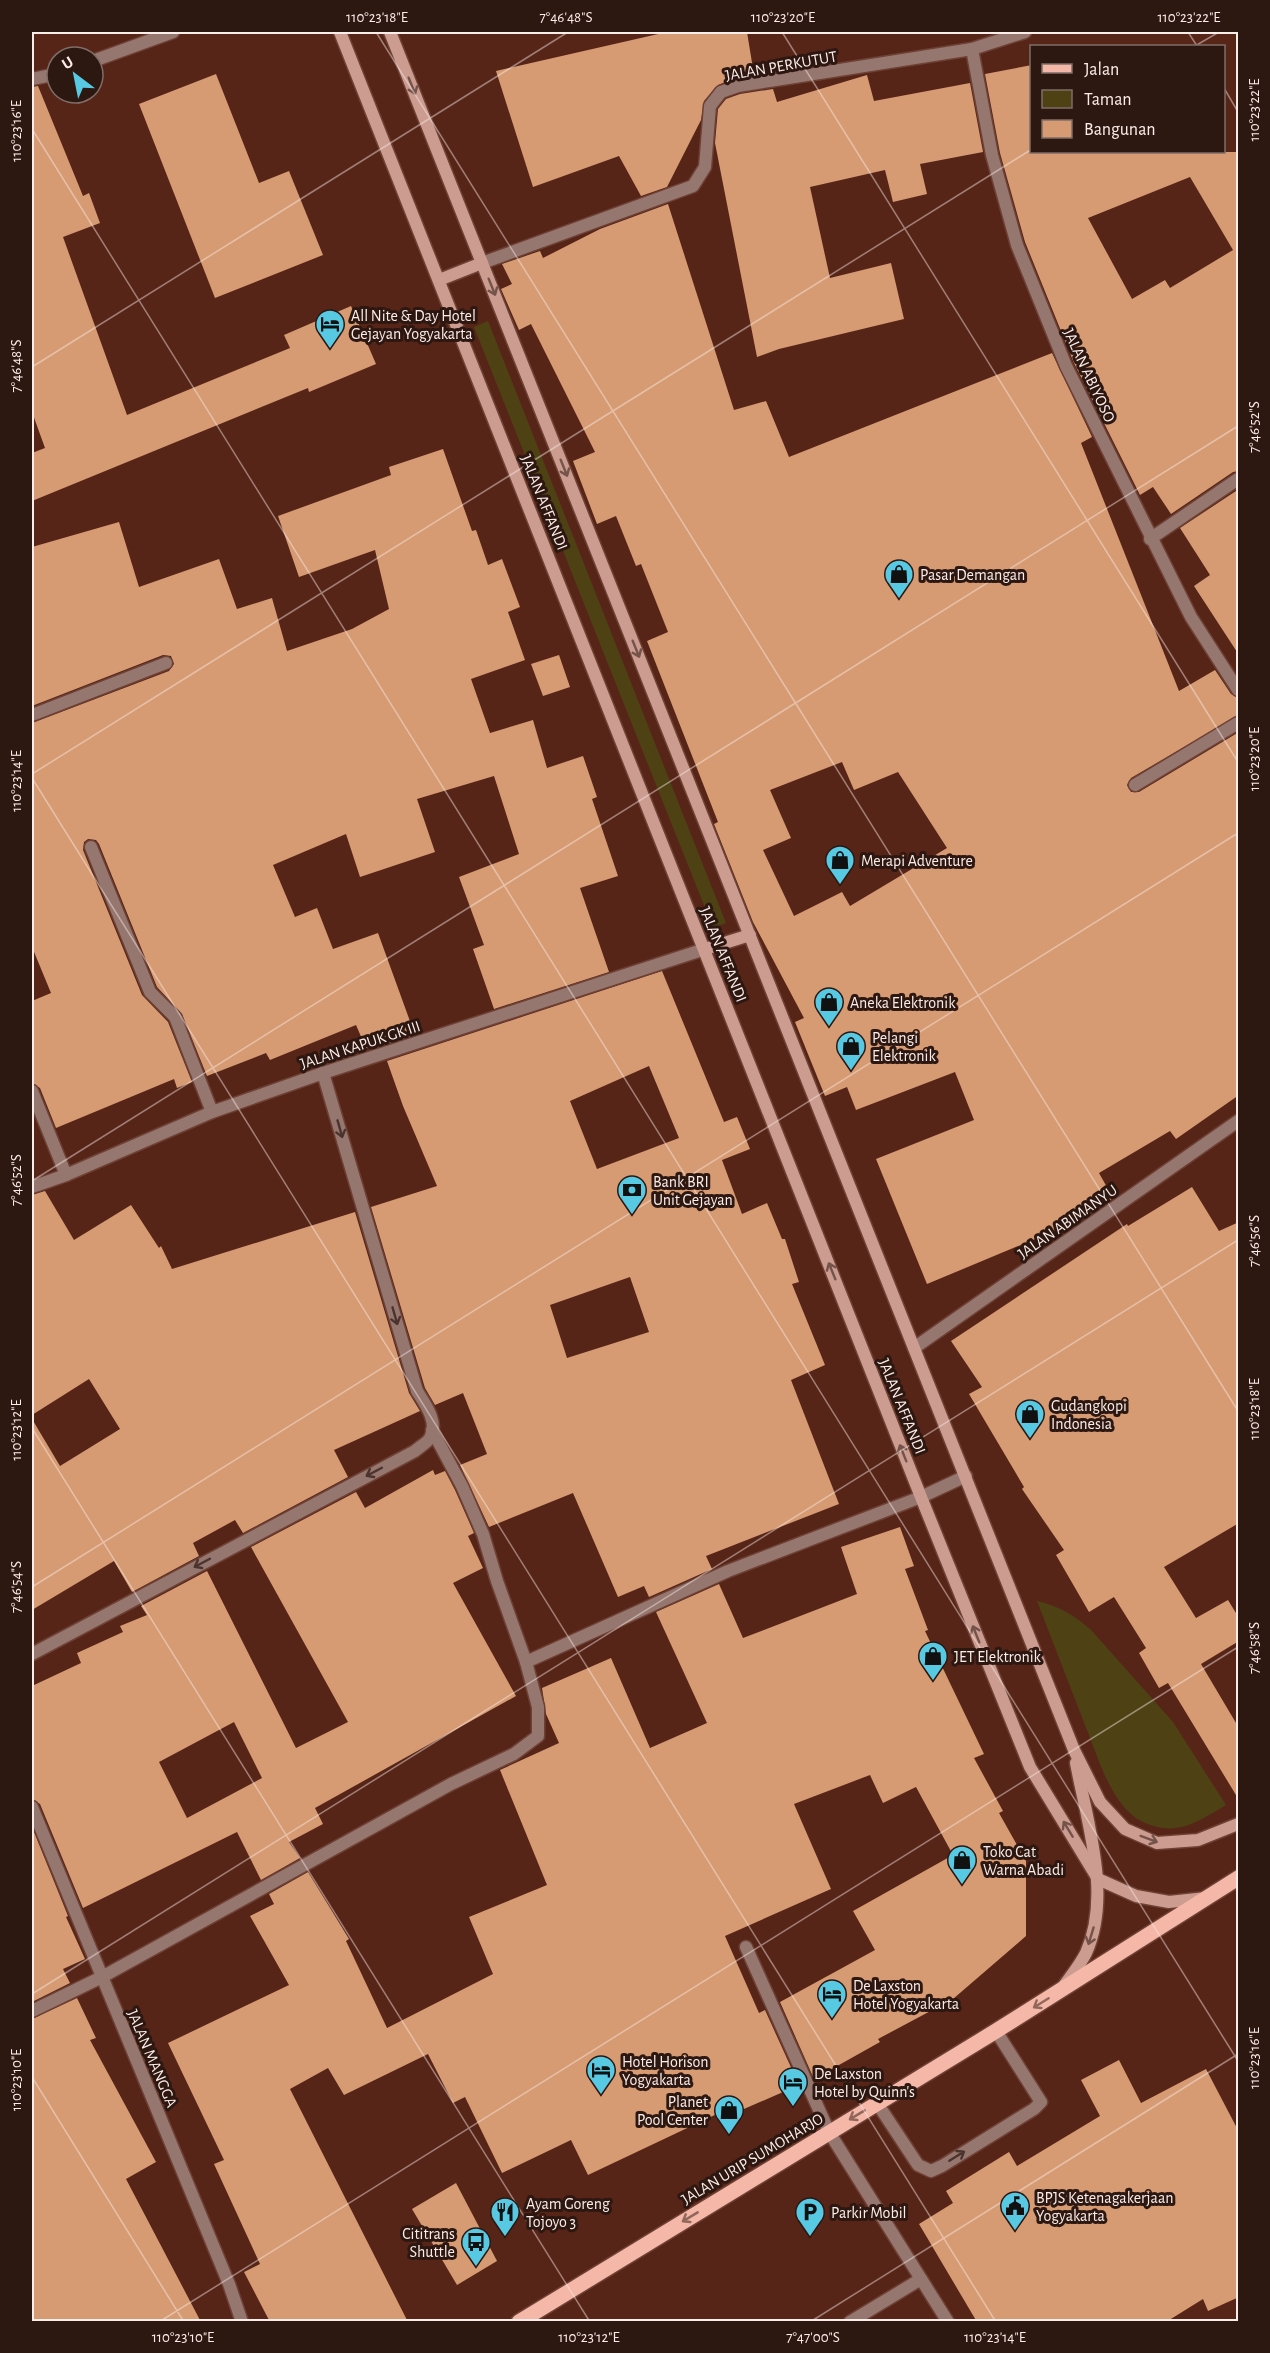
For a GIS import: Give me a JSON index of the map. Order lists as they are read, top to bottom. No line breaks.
{"streets":{"main road":["JALAN AFFANDI","JALAN URIP SUMOHARJO"],"street":["JALAN PERKUTUT","JALAN ABIYOSO","JALAN KAPUK GK III","JALAN ABIMANYU","JALAN MANGGA"]},"crossings":[["JALAN PERKUTUT","JALAN ABIYOSO"],["JALAN PERKUTUT","JALAN AFFANDI"],["JALAN AFFANDI","JALAN KAPUK GK III"],["JALAN AFFANDI","JALAN ABIMANYU"]],"one_way":["JALAN URIP SUMOHARJO"],"places":{"hotel":["All Nite & Day Hotel Gejayan Yogyakarta","De Laxston Hotel Yogyakarta","Hotel Horison Yogyakarta","De Laxston Hotel by Quinn's"],"shop":["Pasar Demangan","Merapi Adventure","Aneka Elektronik","Pelangi Elektronik","Gudangkopi Indonesia","JET Elektronik","Toko Cat Warna Abadi","Planet Pool Center"],"bank":["Bank BRI Unit Gejayan"],"public building":["BPJS Ketenagakerjaan Yogyakarta"],"restaurant":["Ayam Goreng Tojoyo 3"],"parking":["Parkir Mobil"],"bus stop":["Cititrans Shuttle"]},"legend":["Jalan","Taman","Bangunan"],"north":"top left","coordinates":["110°23'18\"E","7°46'48\"S","110°23'20\"E","110°23'22\"E","110°23'16\"E","7°46'52\"S","110°23'14\"E","7°46'56\"S","110°23'12\"E","7°46'54\"S","7°46'58\"S","110°23'10\"E","7°47'00\"S"]}
